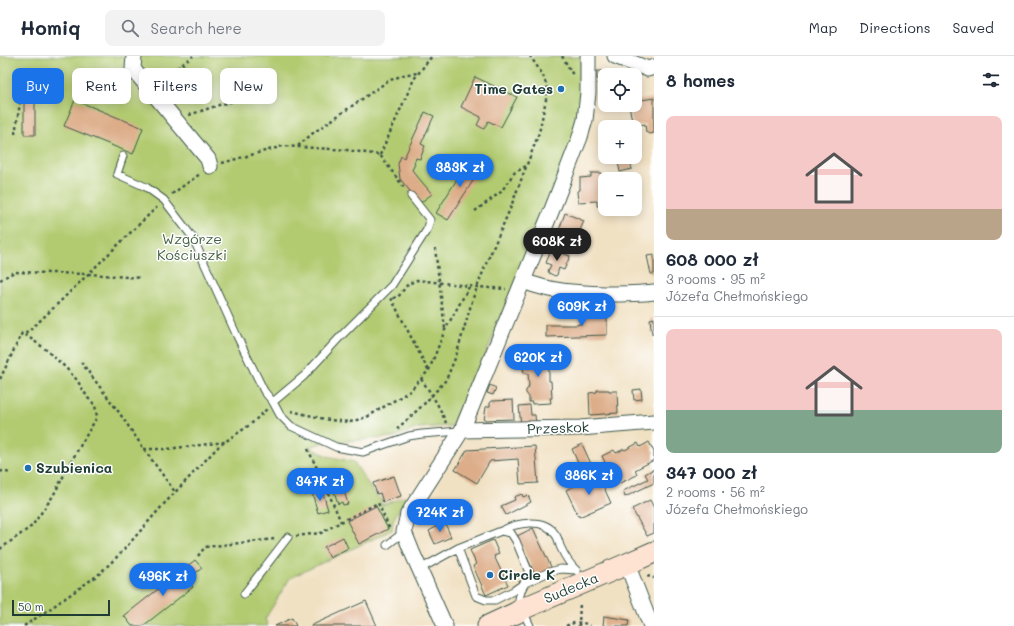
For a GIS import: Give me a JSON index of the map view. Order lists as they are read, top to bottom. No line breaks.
{"streets":{"street":["Przeskok","Sudecka"]},"parks":["Wzgórze Kościuszki"],"places":["Time Gates","Szubienica","Circle K"],"scale_bar":"50 m","page":{"header":"Homiq","search":"Search here","nav":["Map","Directions","Saved"],"heading":"8 homes","map_buttons":["+","−"],"chip":["Buy","Rent","Filters","New"],"list":[{"name":"608 000 zł","note":"3 rooms · 95 m² · Józefa Chełmońskiego"},{"name":"347 000 zł","note":"2 rooms · 56 m² · Józefa Chełmońskiego"}],"price":["383K zł","608K zł","609K zł","620K zł","386K zł","347K zł","724K zł","496K zł"],"scale":"50 m"}}
